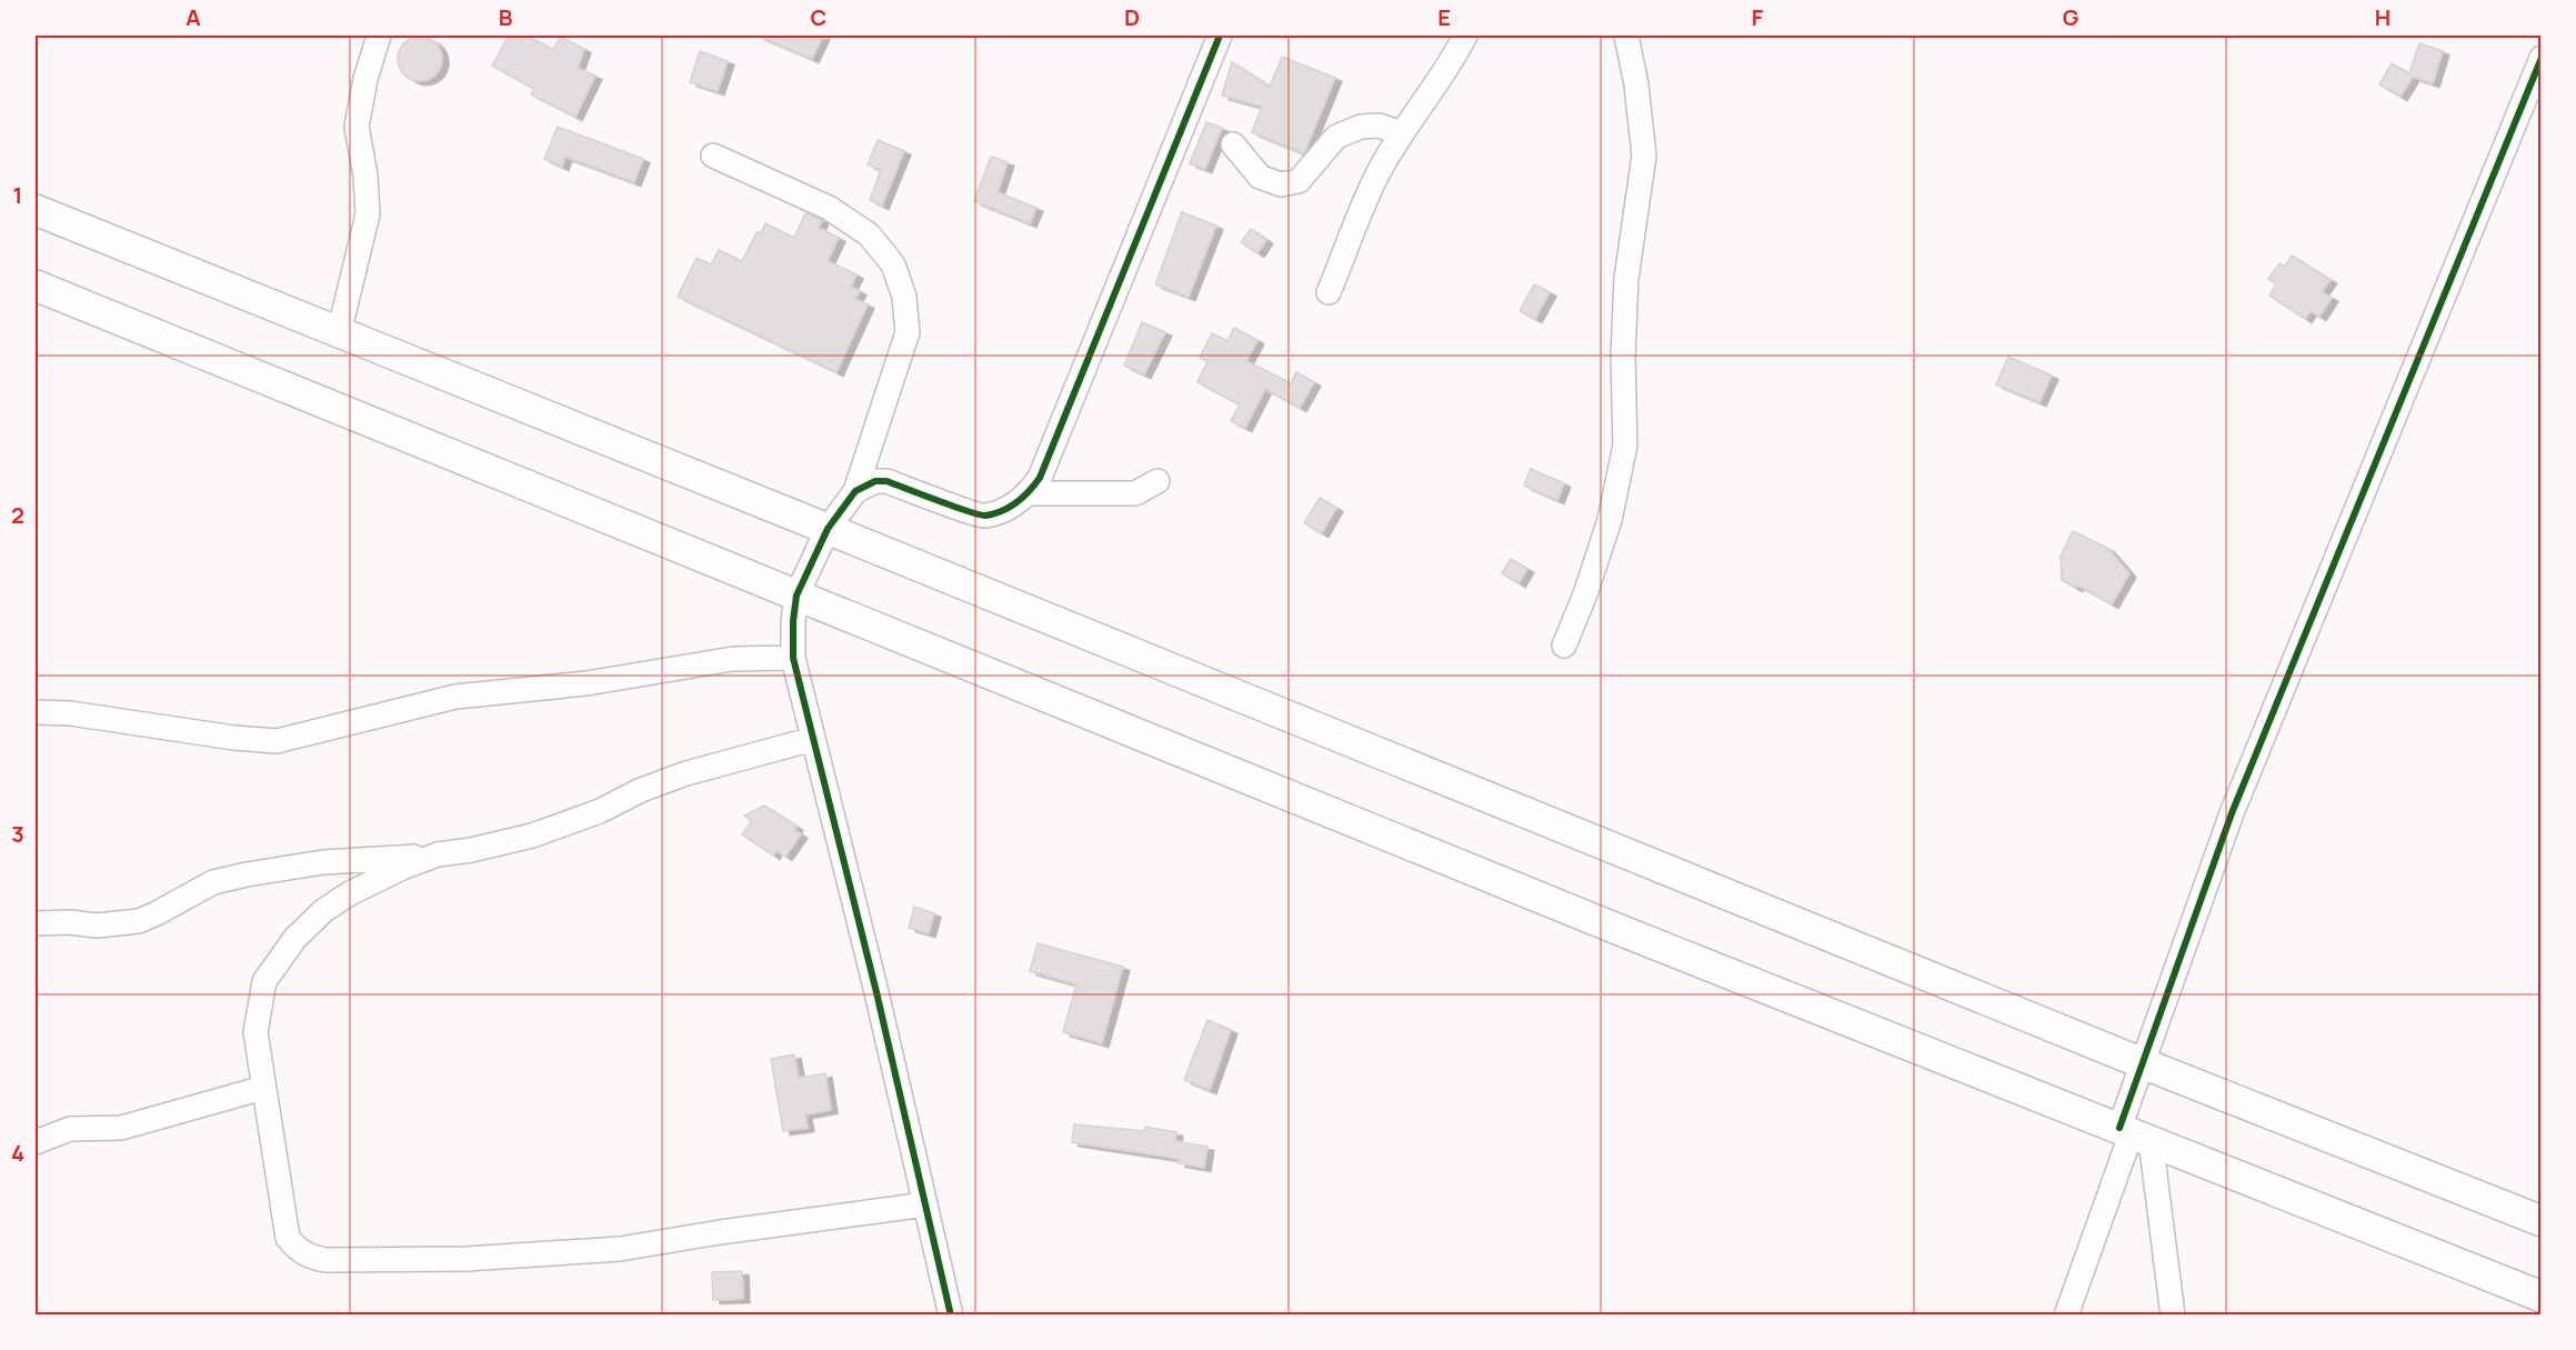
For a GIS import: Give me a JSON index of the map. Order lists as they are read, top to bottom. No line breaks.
{"grid":{"columns":["A","B","C","D","E","F","G","H"],"rows":["1","2","3","4"]}}
